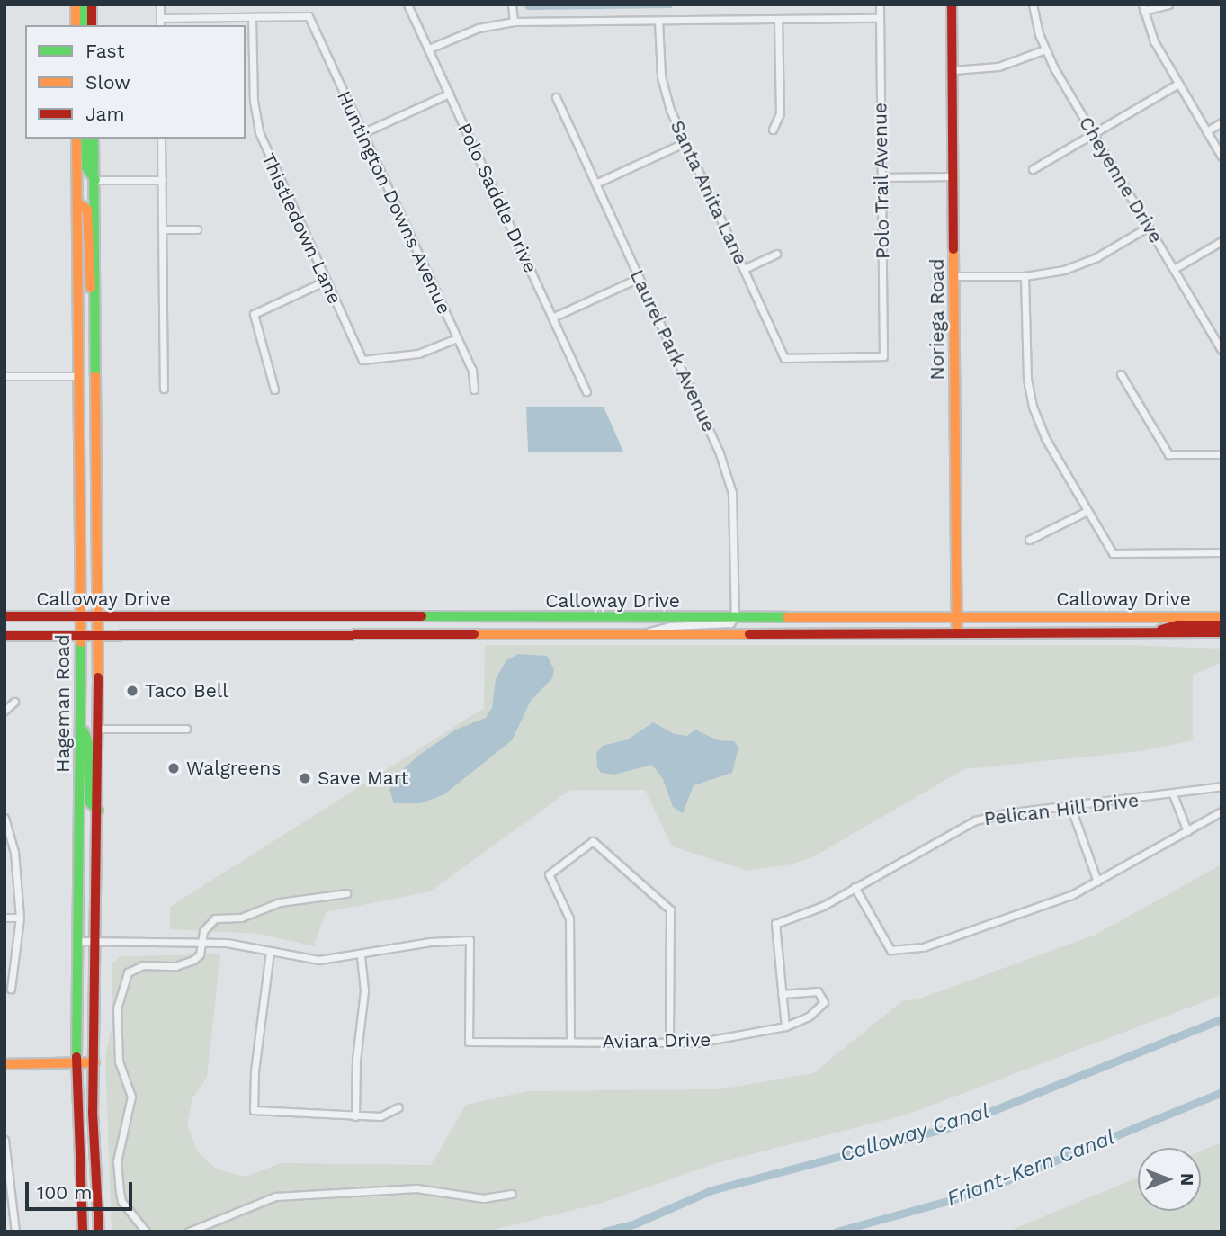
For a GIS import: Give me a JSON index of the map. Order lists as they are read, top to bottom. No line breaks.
{"streets":{"main road":["Noriega Road","Calloway Drive","Hageman Road"],"street":["Cheyenne Drive","Polo Trail Avenue","Santa Anita Lane","Polo Saddle Drive","Huntington Downs Avenue","Thistledown Lane","Laurel Park Avenue","Pelican Hill Drive","Aviara Drive"]},"crossings":[["Polo Trail Avenue","Santa Anita Lane"],["Huntington Downs Avenue","Thistledown Lane"],["Noriega Road","Calloway Drive"],["Laurel Park Avenue","Calloway Drive"],["Calloway Drive","Hageman Road"],["Pelican Hill Drive","Aviara Drive"]],"water":["Calloway Canal","Friant-Kern Canal"],"places":["Taco Bell","Walgreens","Save Mart"],"legend":["Fast","Slow","Jam"],"scale_bar":"100 m","north":"right"}
